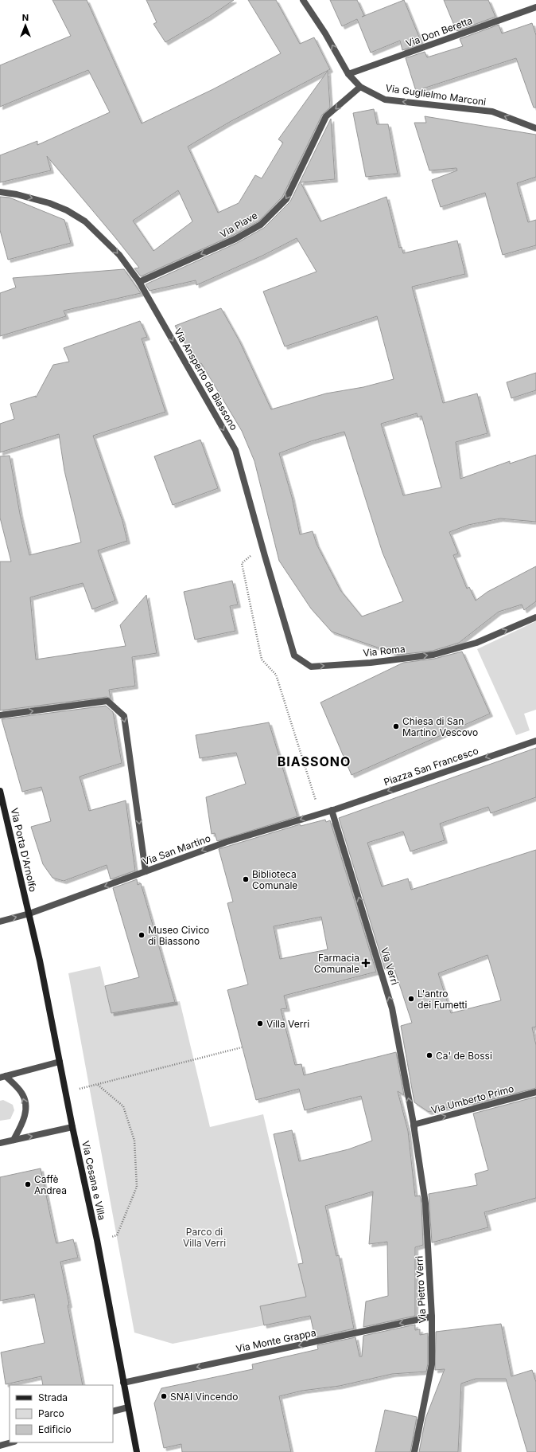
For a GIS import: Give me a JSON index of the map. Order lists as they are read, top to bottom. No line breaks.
{"streets":{"main road":["Via Porta D'Arnolfo","Via Cesana e Villa"],"street":["Via Don Beretta","Via Guglielmo Marconi","Via Piave","Via Ansperto da Biassono","Via Roma","Piazza San Francesco","Via San Martino","Via Verri","Via Umberto Primo","Via Pietro Verri","Via Monte Grappa"]},"crossings":[["Via Don Beretta","Via Guglielmo Marconi"],["Via Guglielmo Marconi","Via Piave"],["Via Piave","Via Ansperto da Biassono"],["Via Ansperto da Biassono","Via Roma"],["Piazza San Francesco","Via San Martino"],["Piazza San Francesco","Via Verri"],["Via Porta D'Arnolfo","Via San Martino"],["Via Porta D'Arnolfo","Via Cesana e Villa"],["Via San Martino","Via Verri"],["Via San Martino","Via Cesana e Villa"],["Via Verri","Via Umberto Primo"],["Via Verri","Via Pietro Verri"],["Via Umberto Primo","Via Pietro Verri"],["Via Cesana e Villa","Via Monte Grappa"],["Via Pietro Verri","Via Monte Grappa"]],"one_way":["Via Guglielmo Marconi","Via Piave","Via Ansperto da Biassono","Via Roma","Piazza San Francesco","Via San Martino","Via Verri","Via Umberto Primo","Via Monte Grappa"],"districts":["BIASSONO"],"parks":["Parco di Villa Verri"],"places":{"other":["Chiesa di San Martino Vescovo","Biblioteca Comunale","Museo Civico di Biassono","L'antro dei Fumetti","Villa Verri","Ca' de Bossi","Caffè Andrea","SNAI Vincendo"],"health":["Farmacia Comunale"]},"legend":["Strada","Parco","Edificio"],"north":"top"}
